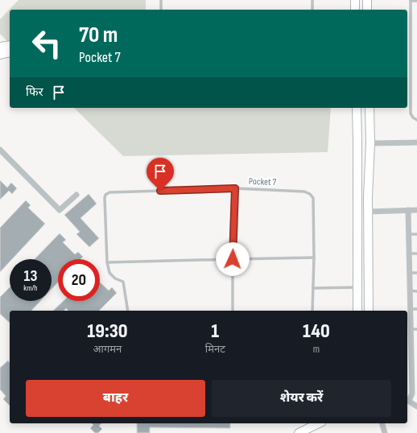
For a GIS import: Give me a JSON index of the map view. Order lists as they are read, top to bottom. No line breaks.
{"streets":{"lane":["Pocket 7"]},"page":{"turn":["70 m","Pocket 7"],"then":"फिर","speed":"13 km/h","limit":"20","eta":["19:30","आगमन","1","मिनट","140","m"],"buttons":["बाहर","शेयर करें"]}}
